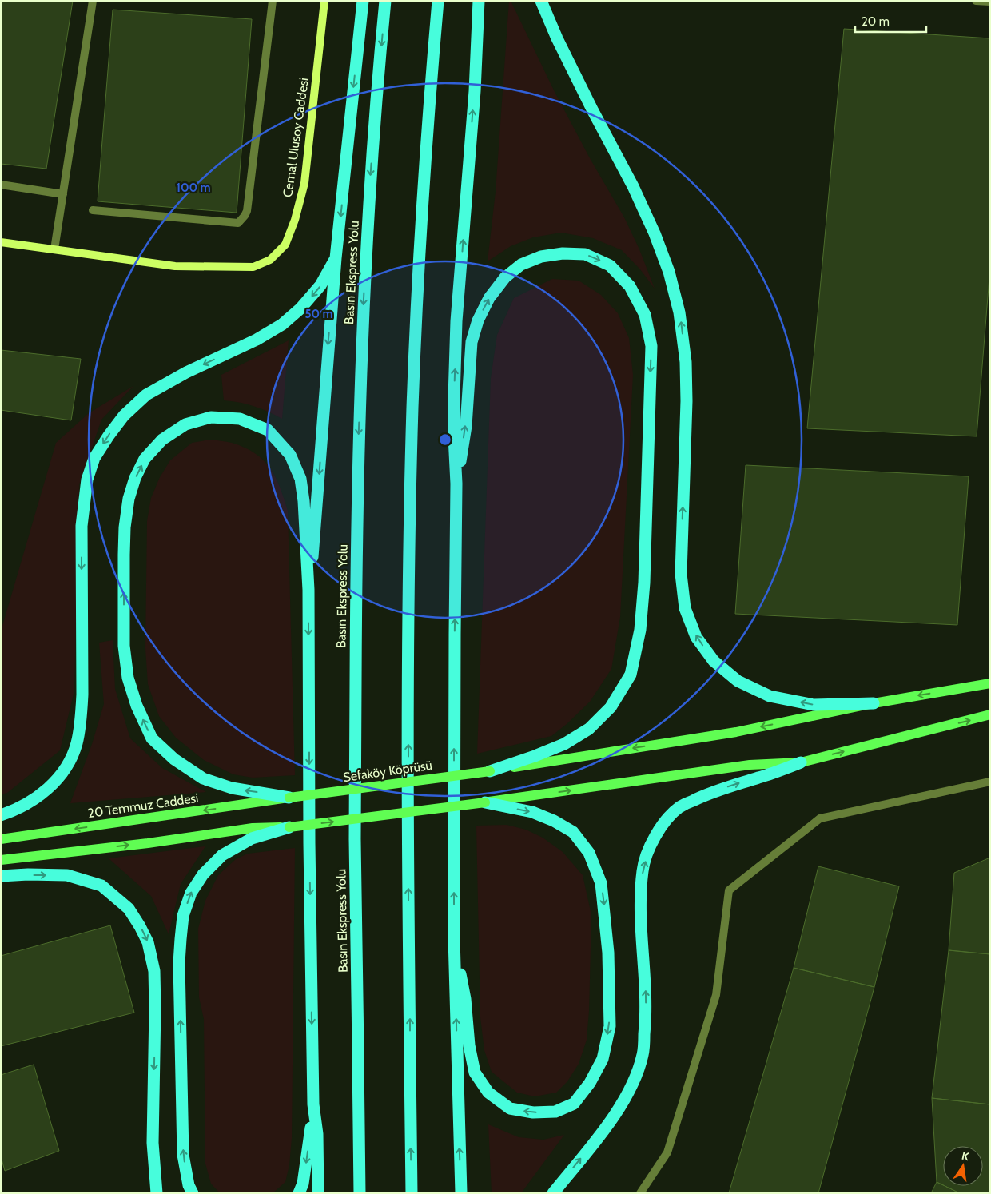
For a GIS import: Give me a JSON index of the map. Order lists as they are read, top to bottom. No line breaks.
{"streets":{"highway":["Basın Ekspress Yolu"],"main road":["Cemal Ulusoy Caddesi","Sefaköy Köprüsü","20 Temmuz Caddesi"]},"crossings":[["Sefaköy Köprüsü","20 Temmuz Caddesi"]],"scale_bar":"20 m","north":"top","rings":["100 m","50 m"]}
